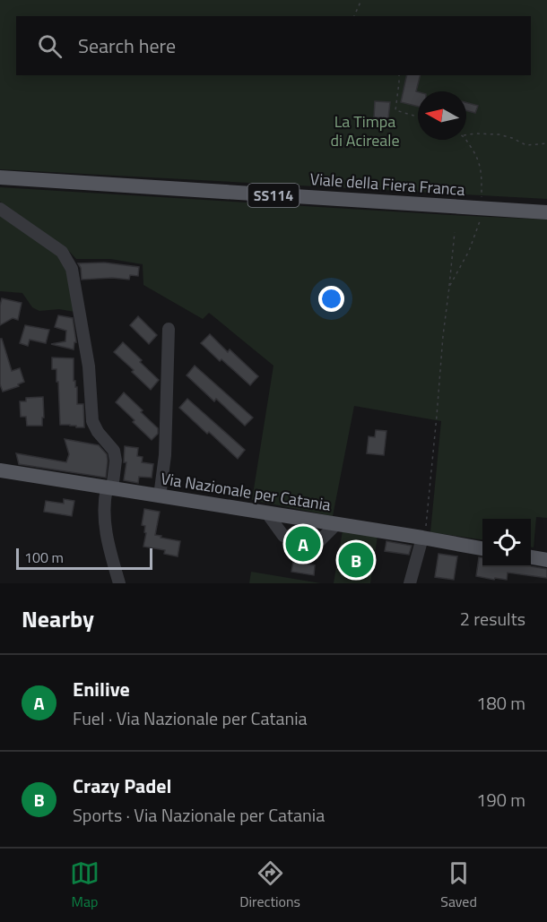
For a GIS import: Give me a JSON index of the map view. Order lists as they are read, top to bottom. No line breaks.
{"streets":{"main road":["Viale della Fiera Franca","SS114","Via Nazionale per Catania"]},"parks":["La Timpa di Acireale"],"scale_bar":"100 m","north":"left","page":{"search":"Search here","pins":["A","B"],"scale":"100 m","heading":["Nearby","2 results"],"list":[{"mark":"A","name":"Enilive","note":"Fuel · Via Nazionale per Catania","value":"180 m"},{"mark":"B","name":"Crazy Padel","note":"Sports · Via Nazionale per Catania","value":"190 m"}],"nav":["Map","Directions","Saved"]}}
